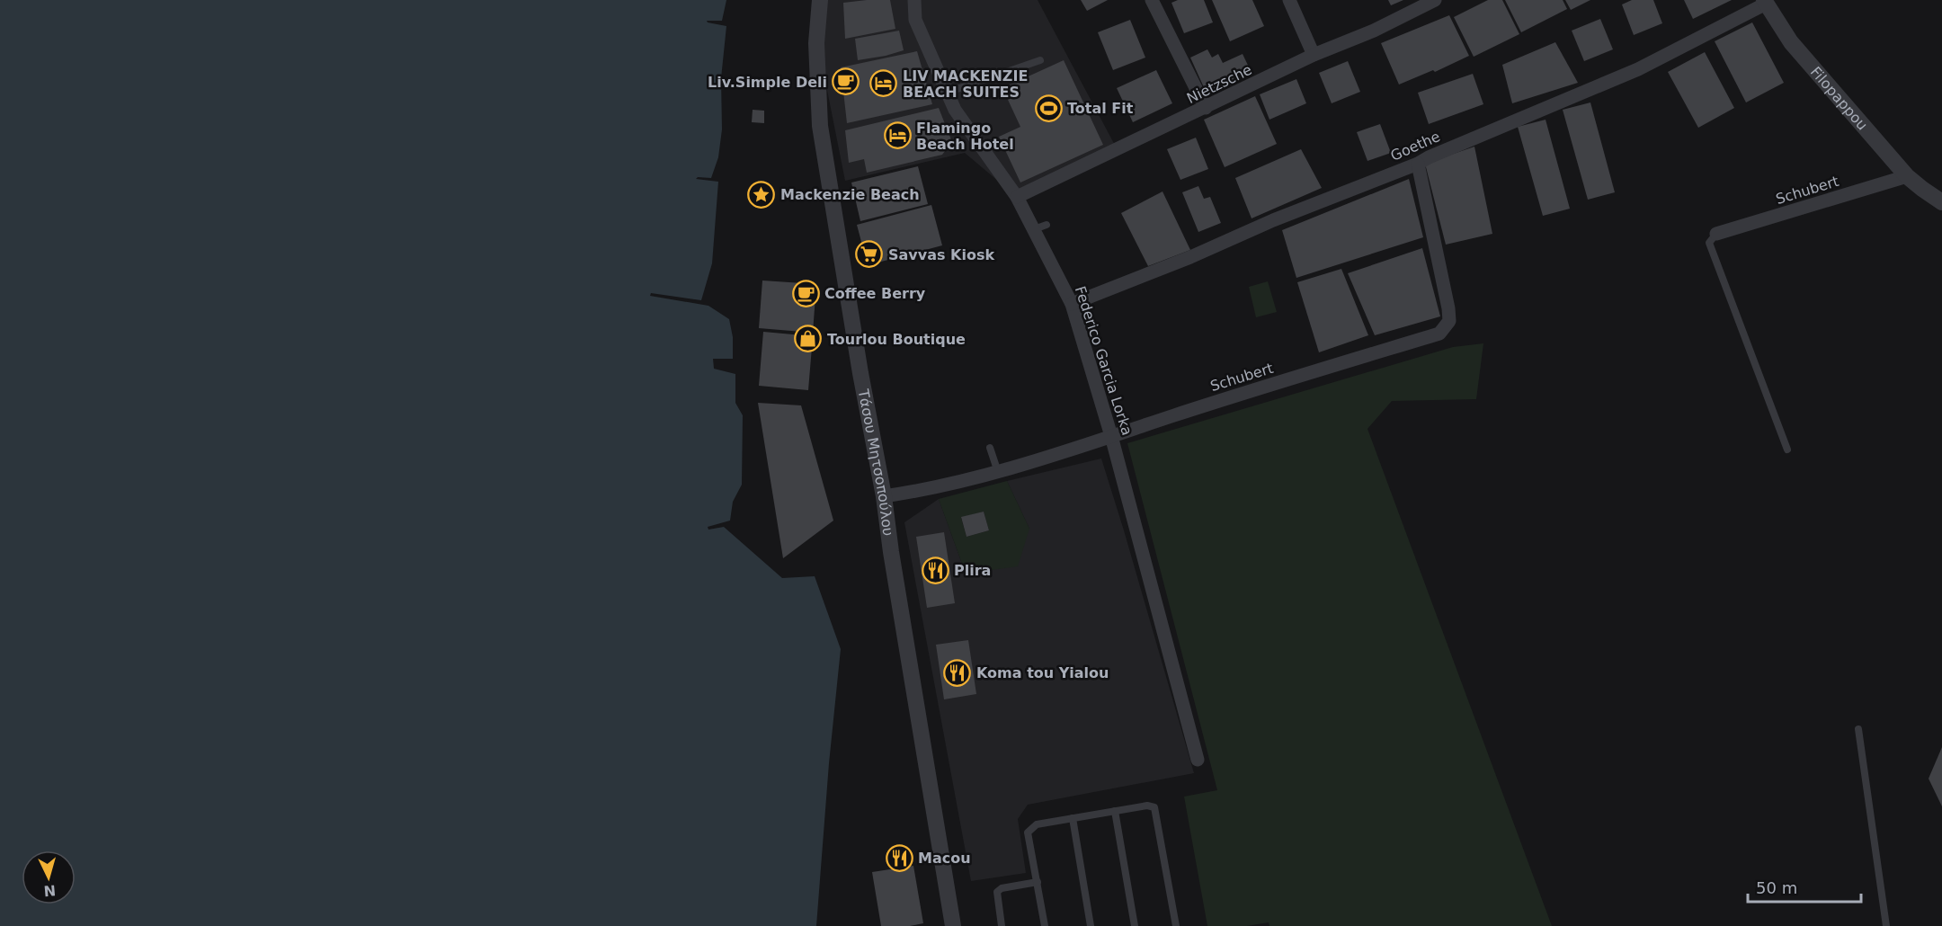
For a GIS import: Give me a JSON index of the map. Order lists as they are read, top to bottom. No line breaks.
{"streets":{"street":["Nietzsche","Filopappou","Goethe","Schubert","Federico Garcia Lorka","Τάσου Μητσοπούλου"]},"crossings":[["Nietzsche","Federico Garcia Lorka"],["Filopappou","Goethe"],["Filopappou","Schubert"],["Goethe","Schubert"],["Goethe","Federico Garcia Lorka"],["Schubert","Federico Garcia Lorka"],["Schubert","Τάσου Μητσοπούλου"]],"places":{"cafe":["Liv.Simple Deli","Coffee Berry"],"hotel":["LIV MACKENZIE BEACH SUITES","Flamingo Beach Hotel"],"sports":["Total Fit"],"place":["Mackenzie Beach"],"supermarket":["Savvas Kiosk"],"shop":["Tourlou Boutique"],"restaurant":["Plira","Koma tou Yialou","Macou"]},"scale_bar":"50 m","north":"bottom"}
